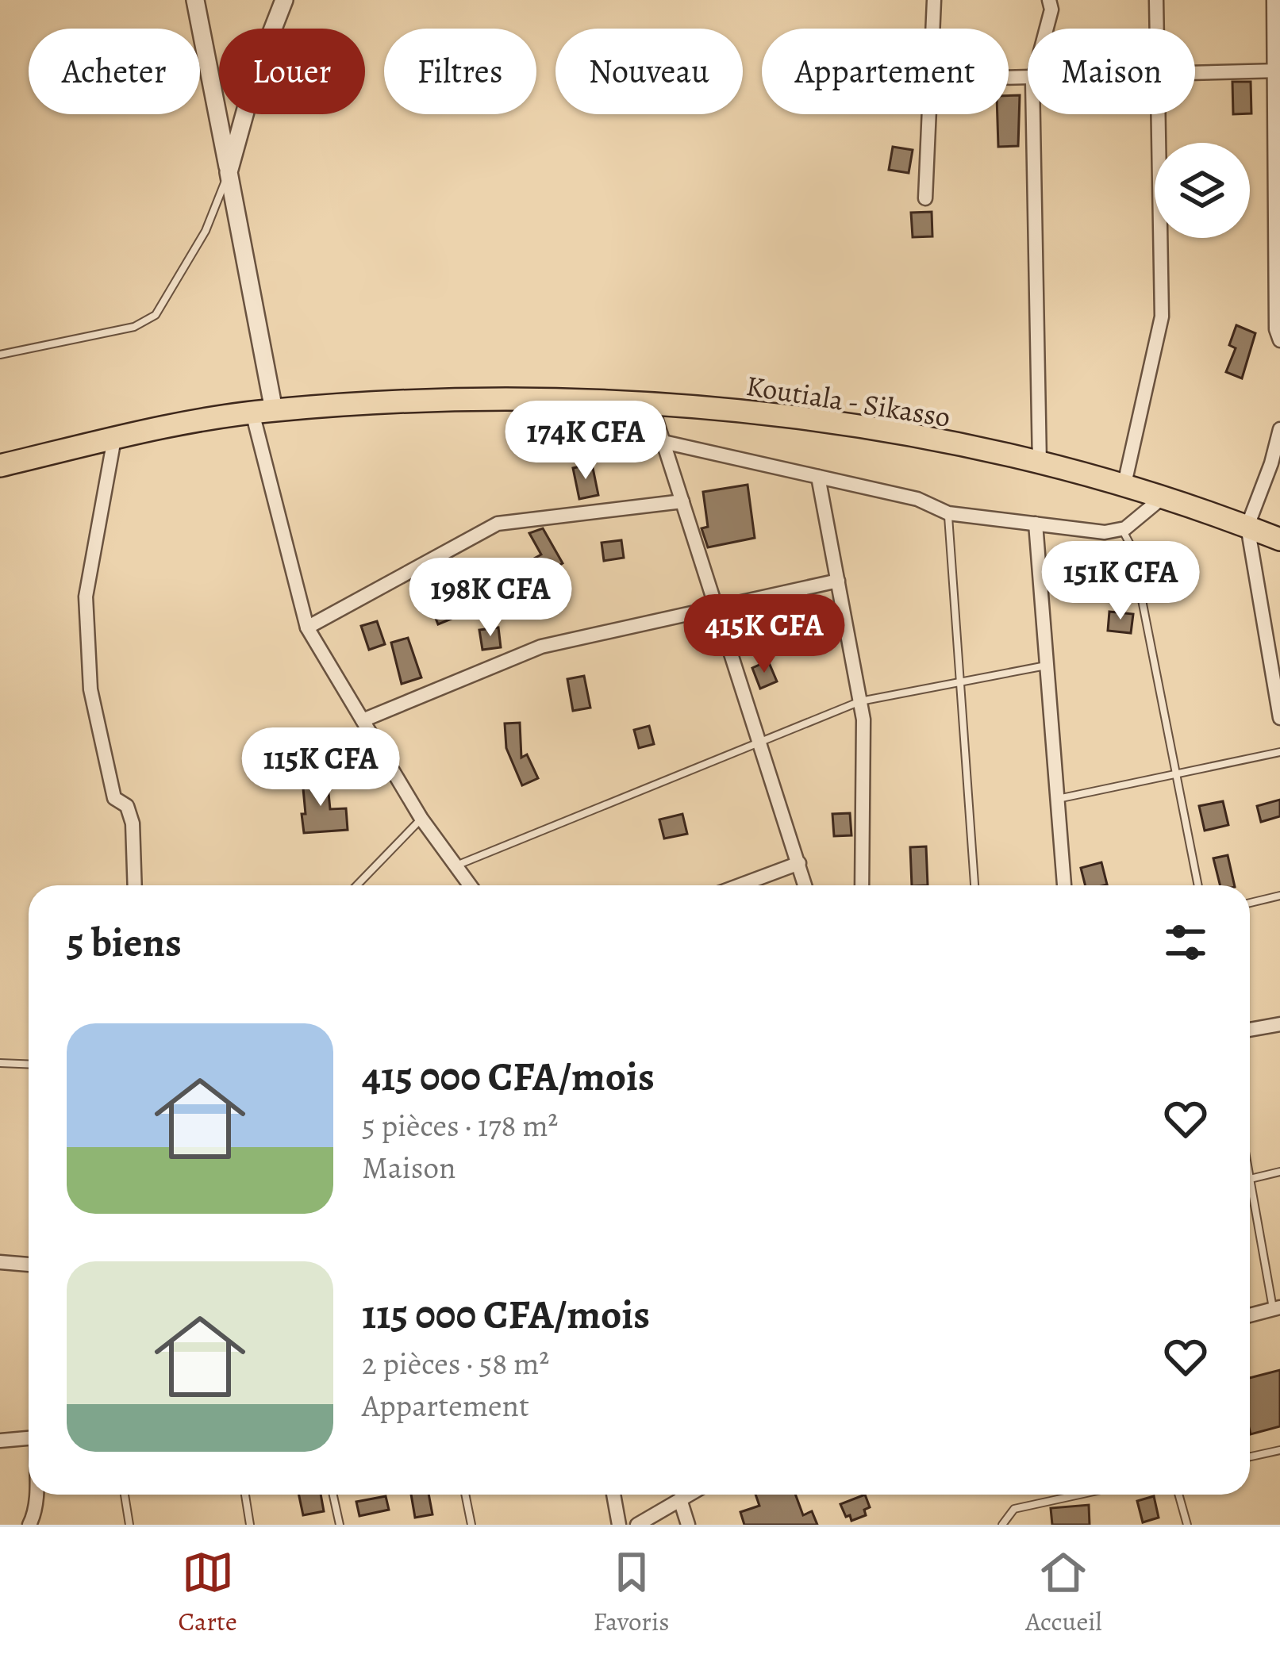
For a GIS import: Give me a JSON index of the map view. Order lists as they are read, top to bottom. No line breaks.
{"streets":{"main road":["Koutiala - Sikasso"]},"page":{"chip":["Acheter","Louer","Filtres","Nouveau","Appartement","Maison"],"price":["174K CFA","151K CFA","198K CFA","415K CFA","115K CFA"],"heading":"5 biens","list":[{"name":"415 000 CFA/mois","note":"5 pièces · 178 m² · Maison"},{"name":"115 000 CFA/mois","note":"2 pièces · 58 m² · Appartement"}],"tabs":["Carte","Favoris","Accueil"]}}
